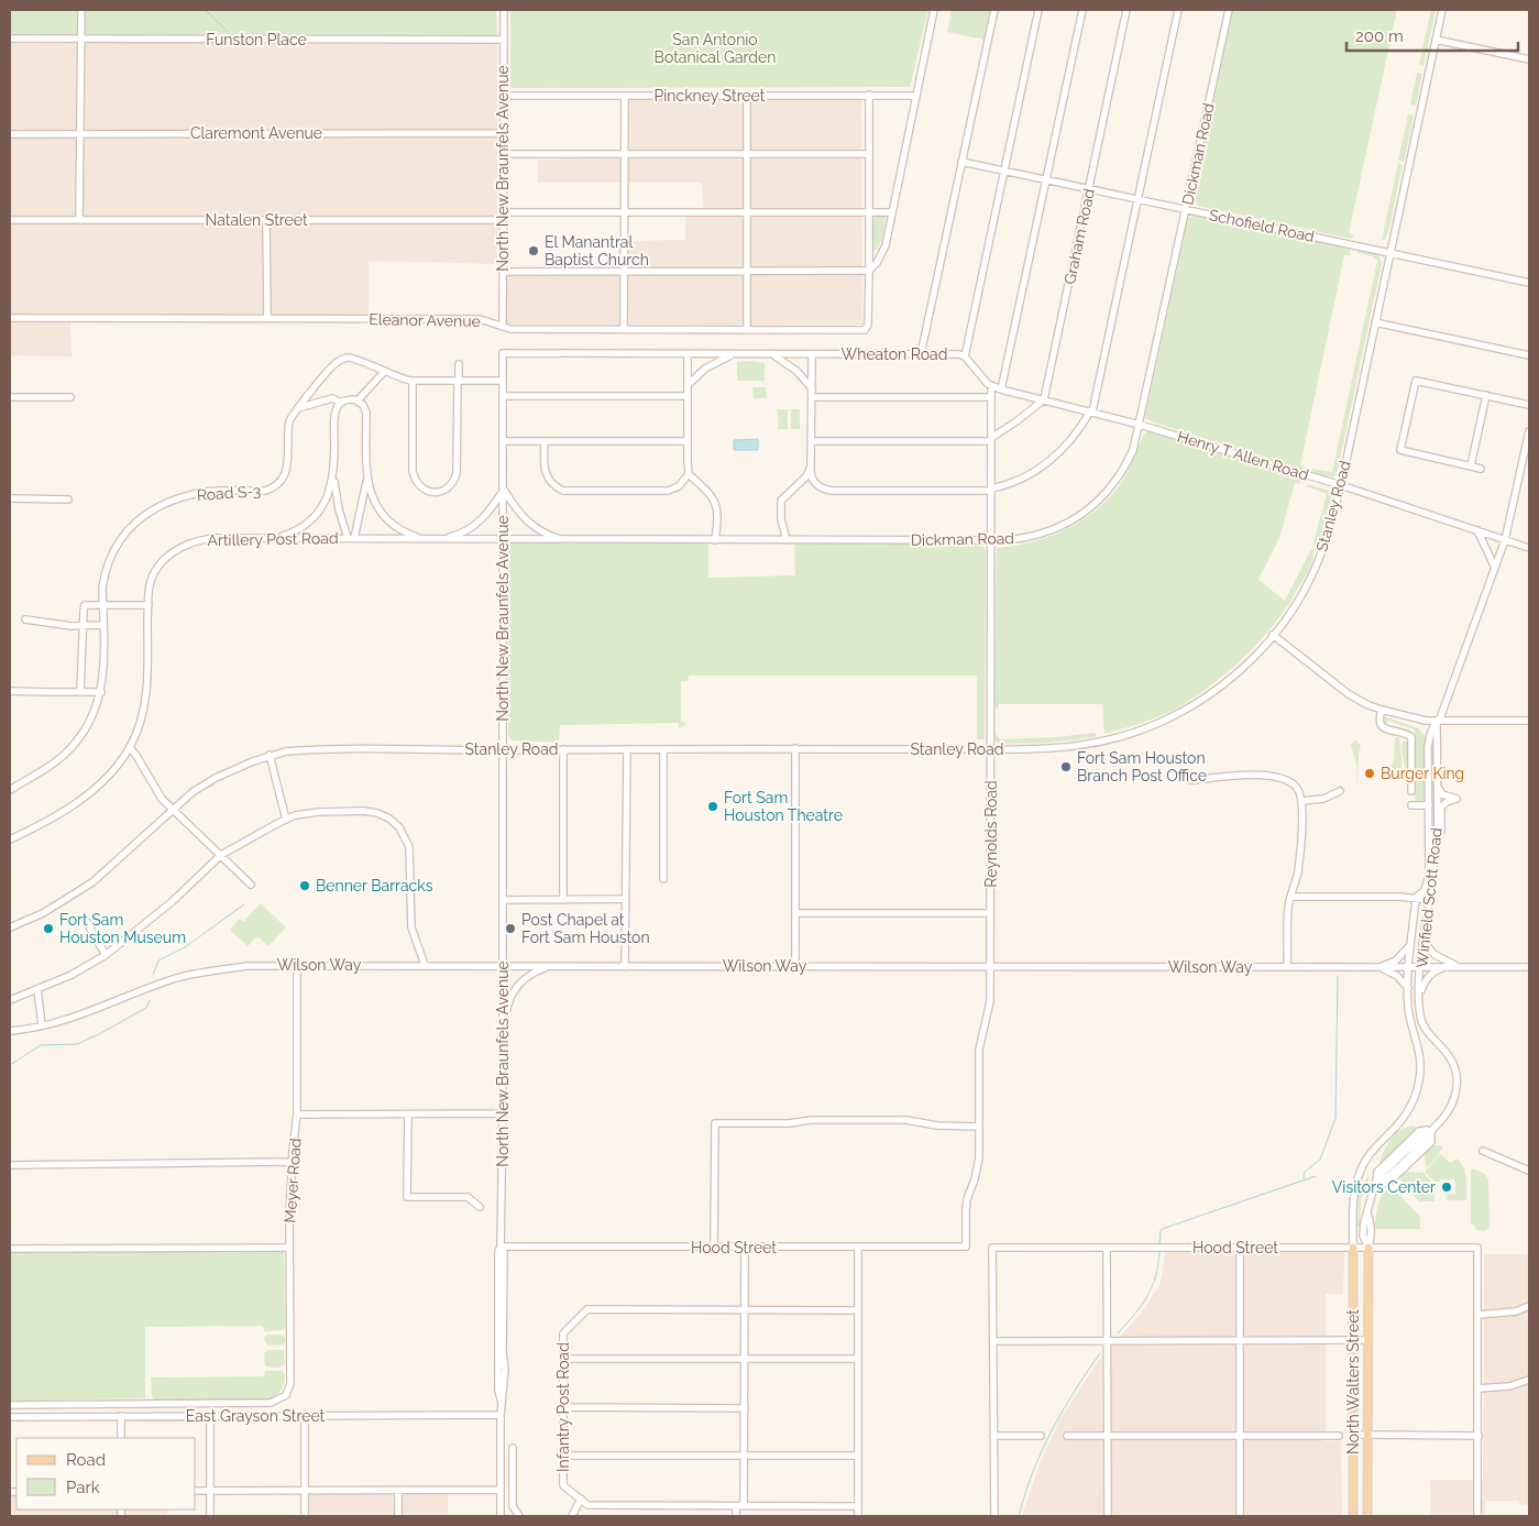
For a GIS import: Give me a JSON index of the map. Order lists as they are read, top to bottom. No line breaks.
{"streets":{"main road":["North Walters Street"],"street":["Funston Place","Pinckney Street","Claremont Avenue","Dickman Road","North New Braunfels Avenue","Natalen Street","Schofield Road","Graham Road","Eleanor Avenue","Wheaton Road","Henry T Allen Road","Road S-3","Stanley Road","Artillery Post Road","Reynolds Road","Winfield Scott Road","Wilson Way","Meyer Road","Hood Street","Infantry Post Road","East Grayson Street"]},"crossings":[["Funston Place","North New Braunfels Avenue"],["Pinckney Street","North New Braunfels Avenue"],["Claremont Avenue","North New Braunfels Avenue"],["Dickman Road","North New Braunfels Avenue"],["Dickman Road","Schofield Road"],["Dickman Road","Henry T Allen Road"],["Dickman Road","Artillery Post Road"],["Dickman Road","Reynolds Road"],["North New Braunfels Avenue","Natalen Street"],["North New Braunfels Avenue","Eleanor Avenue"],["North New Braunfels Avenue","Wheaton Road"],["North New Braunfels Avenue","Road S-3"],["North New Braunfels Avenue","Stanley Road"],["North New Braunfels Avenue","Artillery Post Road"],["North New Braunfels Avenue","Wilson Way"],["North New Braunfels Avenue","Hood Street"],["North New Braunfels Avenue","East Grayson Street"],["Schofield Road","Graham Road"],["Schofield Road","Wheaton Road"],["Schofield Road","Stanley Road"],["Graham Road","Henry T Allen Road"],["Wheaton Road","Henry T Allen Road"],["Henry T Allen Road","Stanley Road"],["Henry T Allen Road","Reynolds Road"],["Henry T Allen Road","Winfield Scott Road"],["Stanley Road","Reynolds Road"],["Reynolds Road","Wilson Way"],["Reynolds Road","Hood Street"],["Winfield Scott Road","Wilson Way"],["Winfield Scott Road","Hood Street"],["Winfield Scott Road","North Walters Street"],["Wilson Way","Meyer Road"],["Hood Street","North Walters Street"]],"parks":["San Antonio Botanical Garden"],"places":["El Manantral Baptist Church","Fort Sam Houston Branch Post Office","Burger King","Fort Sam Houston Theatre","Benner Barracks","Fort Sam Houston Museum","Post Chapel at Fort Sam Houston","Visitors Center"],"legend":["Road","Park"],"scale_bar":"200 m"}
